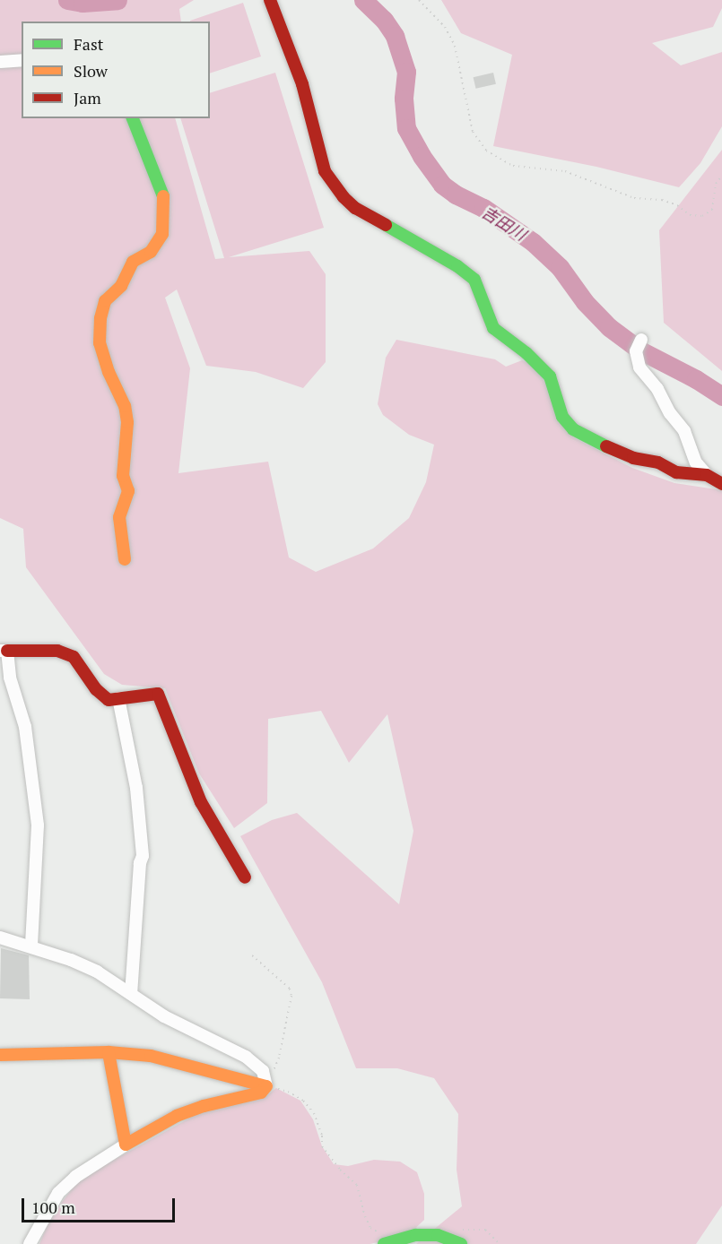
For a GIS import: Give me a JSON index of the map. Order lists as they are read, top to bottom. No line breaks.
{"water":["吉田川"],"legend":["Fast","Slow","Jam"],"scale_bar":"100 m"}
